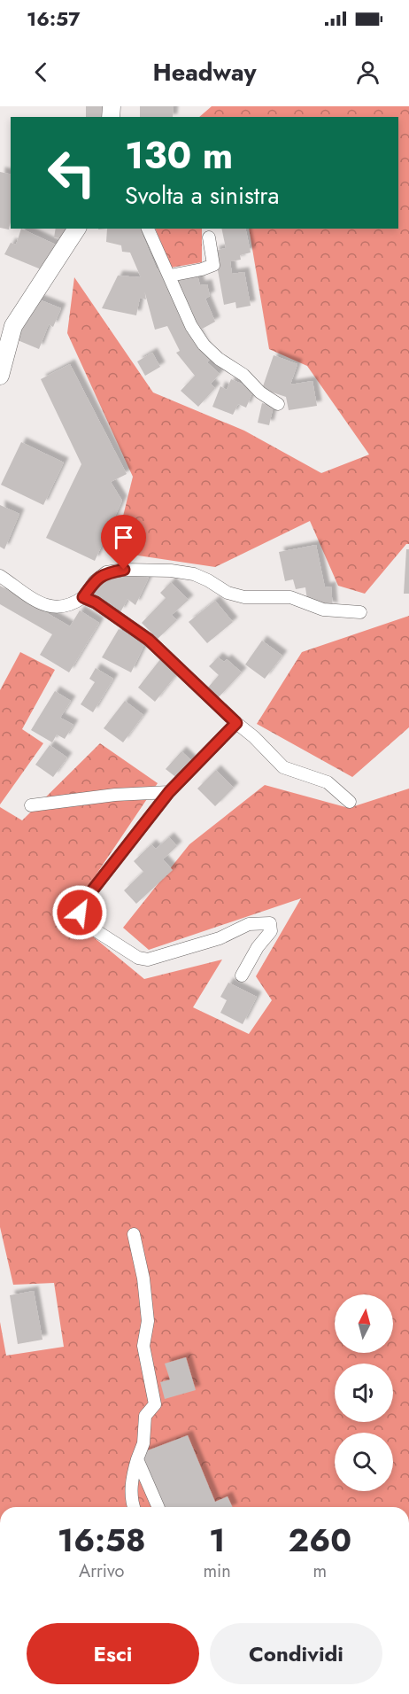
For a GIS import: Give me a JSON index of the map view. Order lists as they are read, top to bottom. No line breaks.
{"north":"top","page":{"status":"16:57","header":"Headway","turn":["130 m","Svolta a sinistra"],"eta":["16:58","Arrivo","1","min","260","m"],"buttons":["Esci","Condividi"]}}
